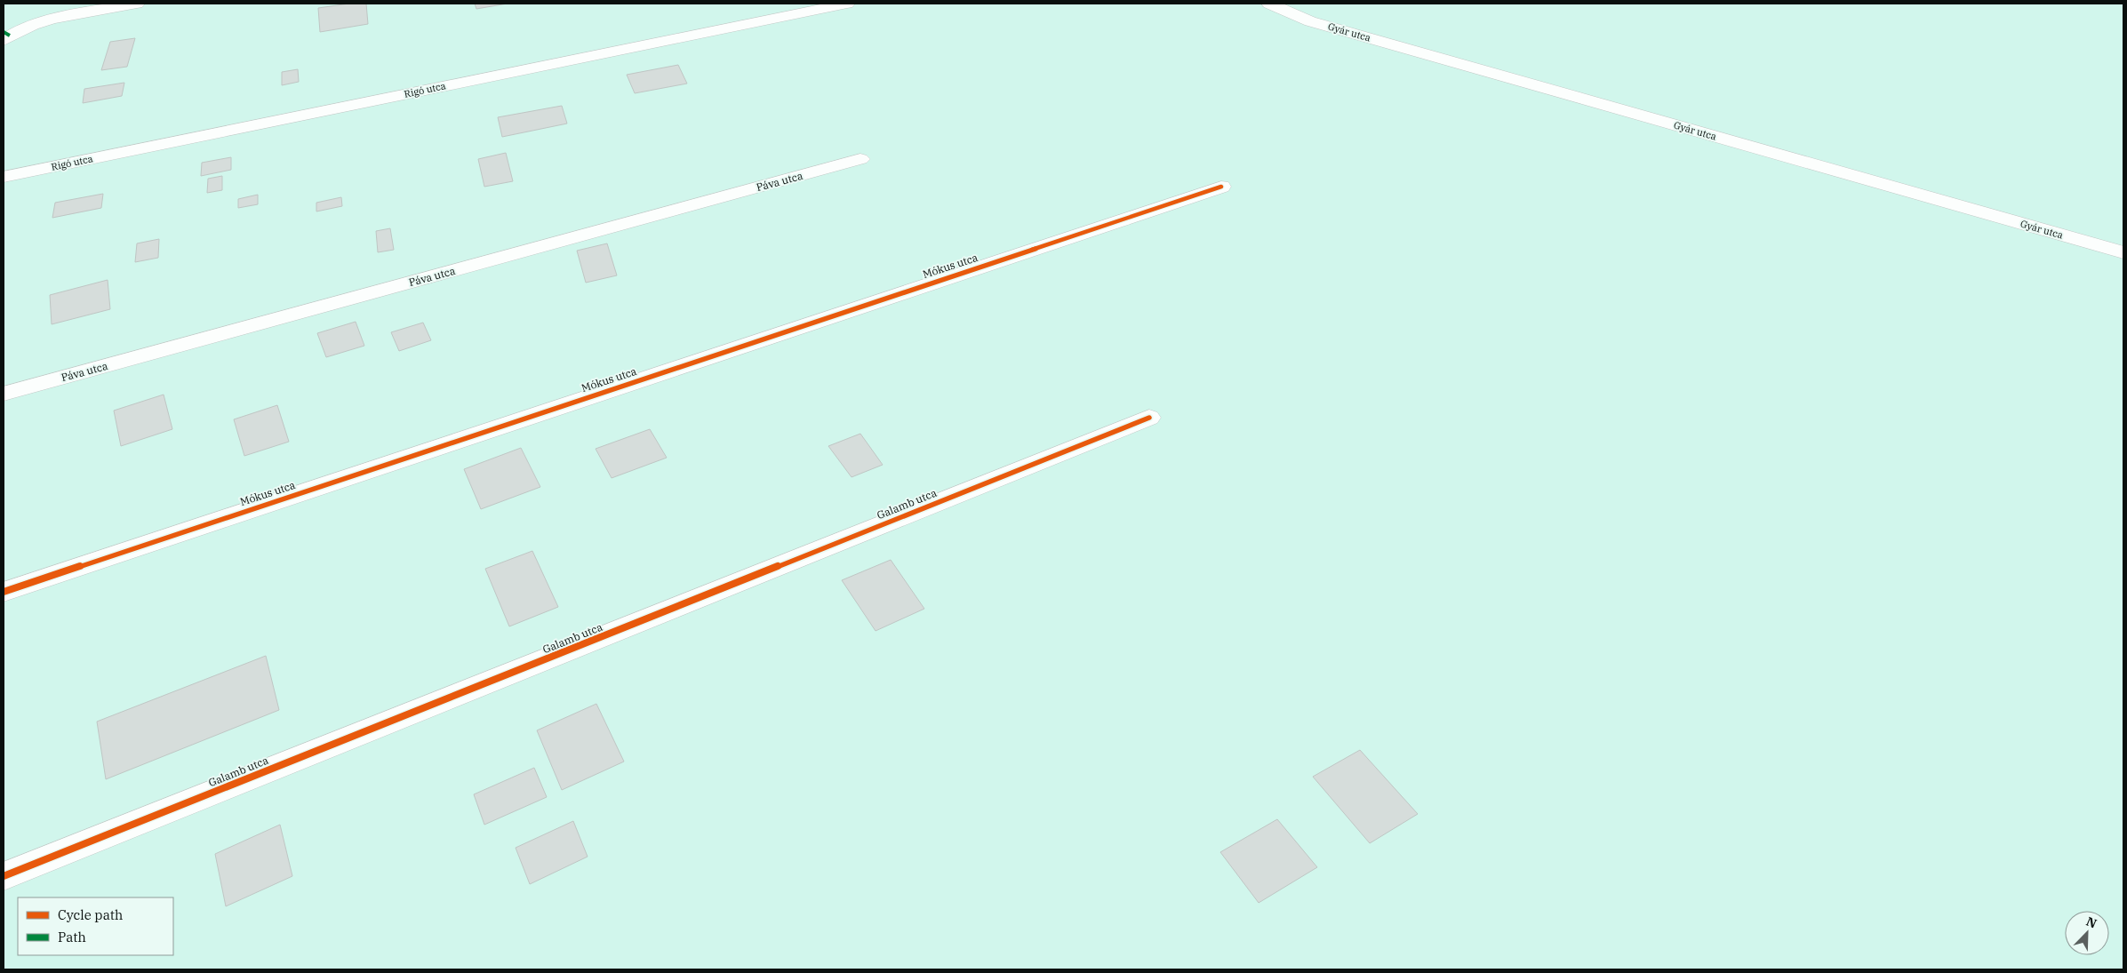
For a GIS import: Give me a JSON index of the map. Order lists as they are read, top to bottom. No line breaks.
{"streets":{"street":["Gyár utca","Rigó utca","Páva utca","Mókus utca","Galamb utca"]},"legend":["Cycle path","Path"],"north":"top right"}
